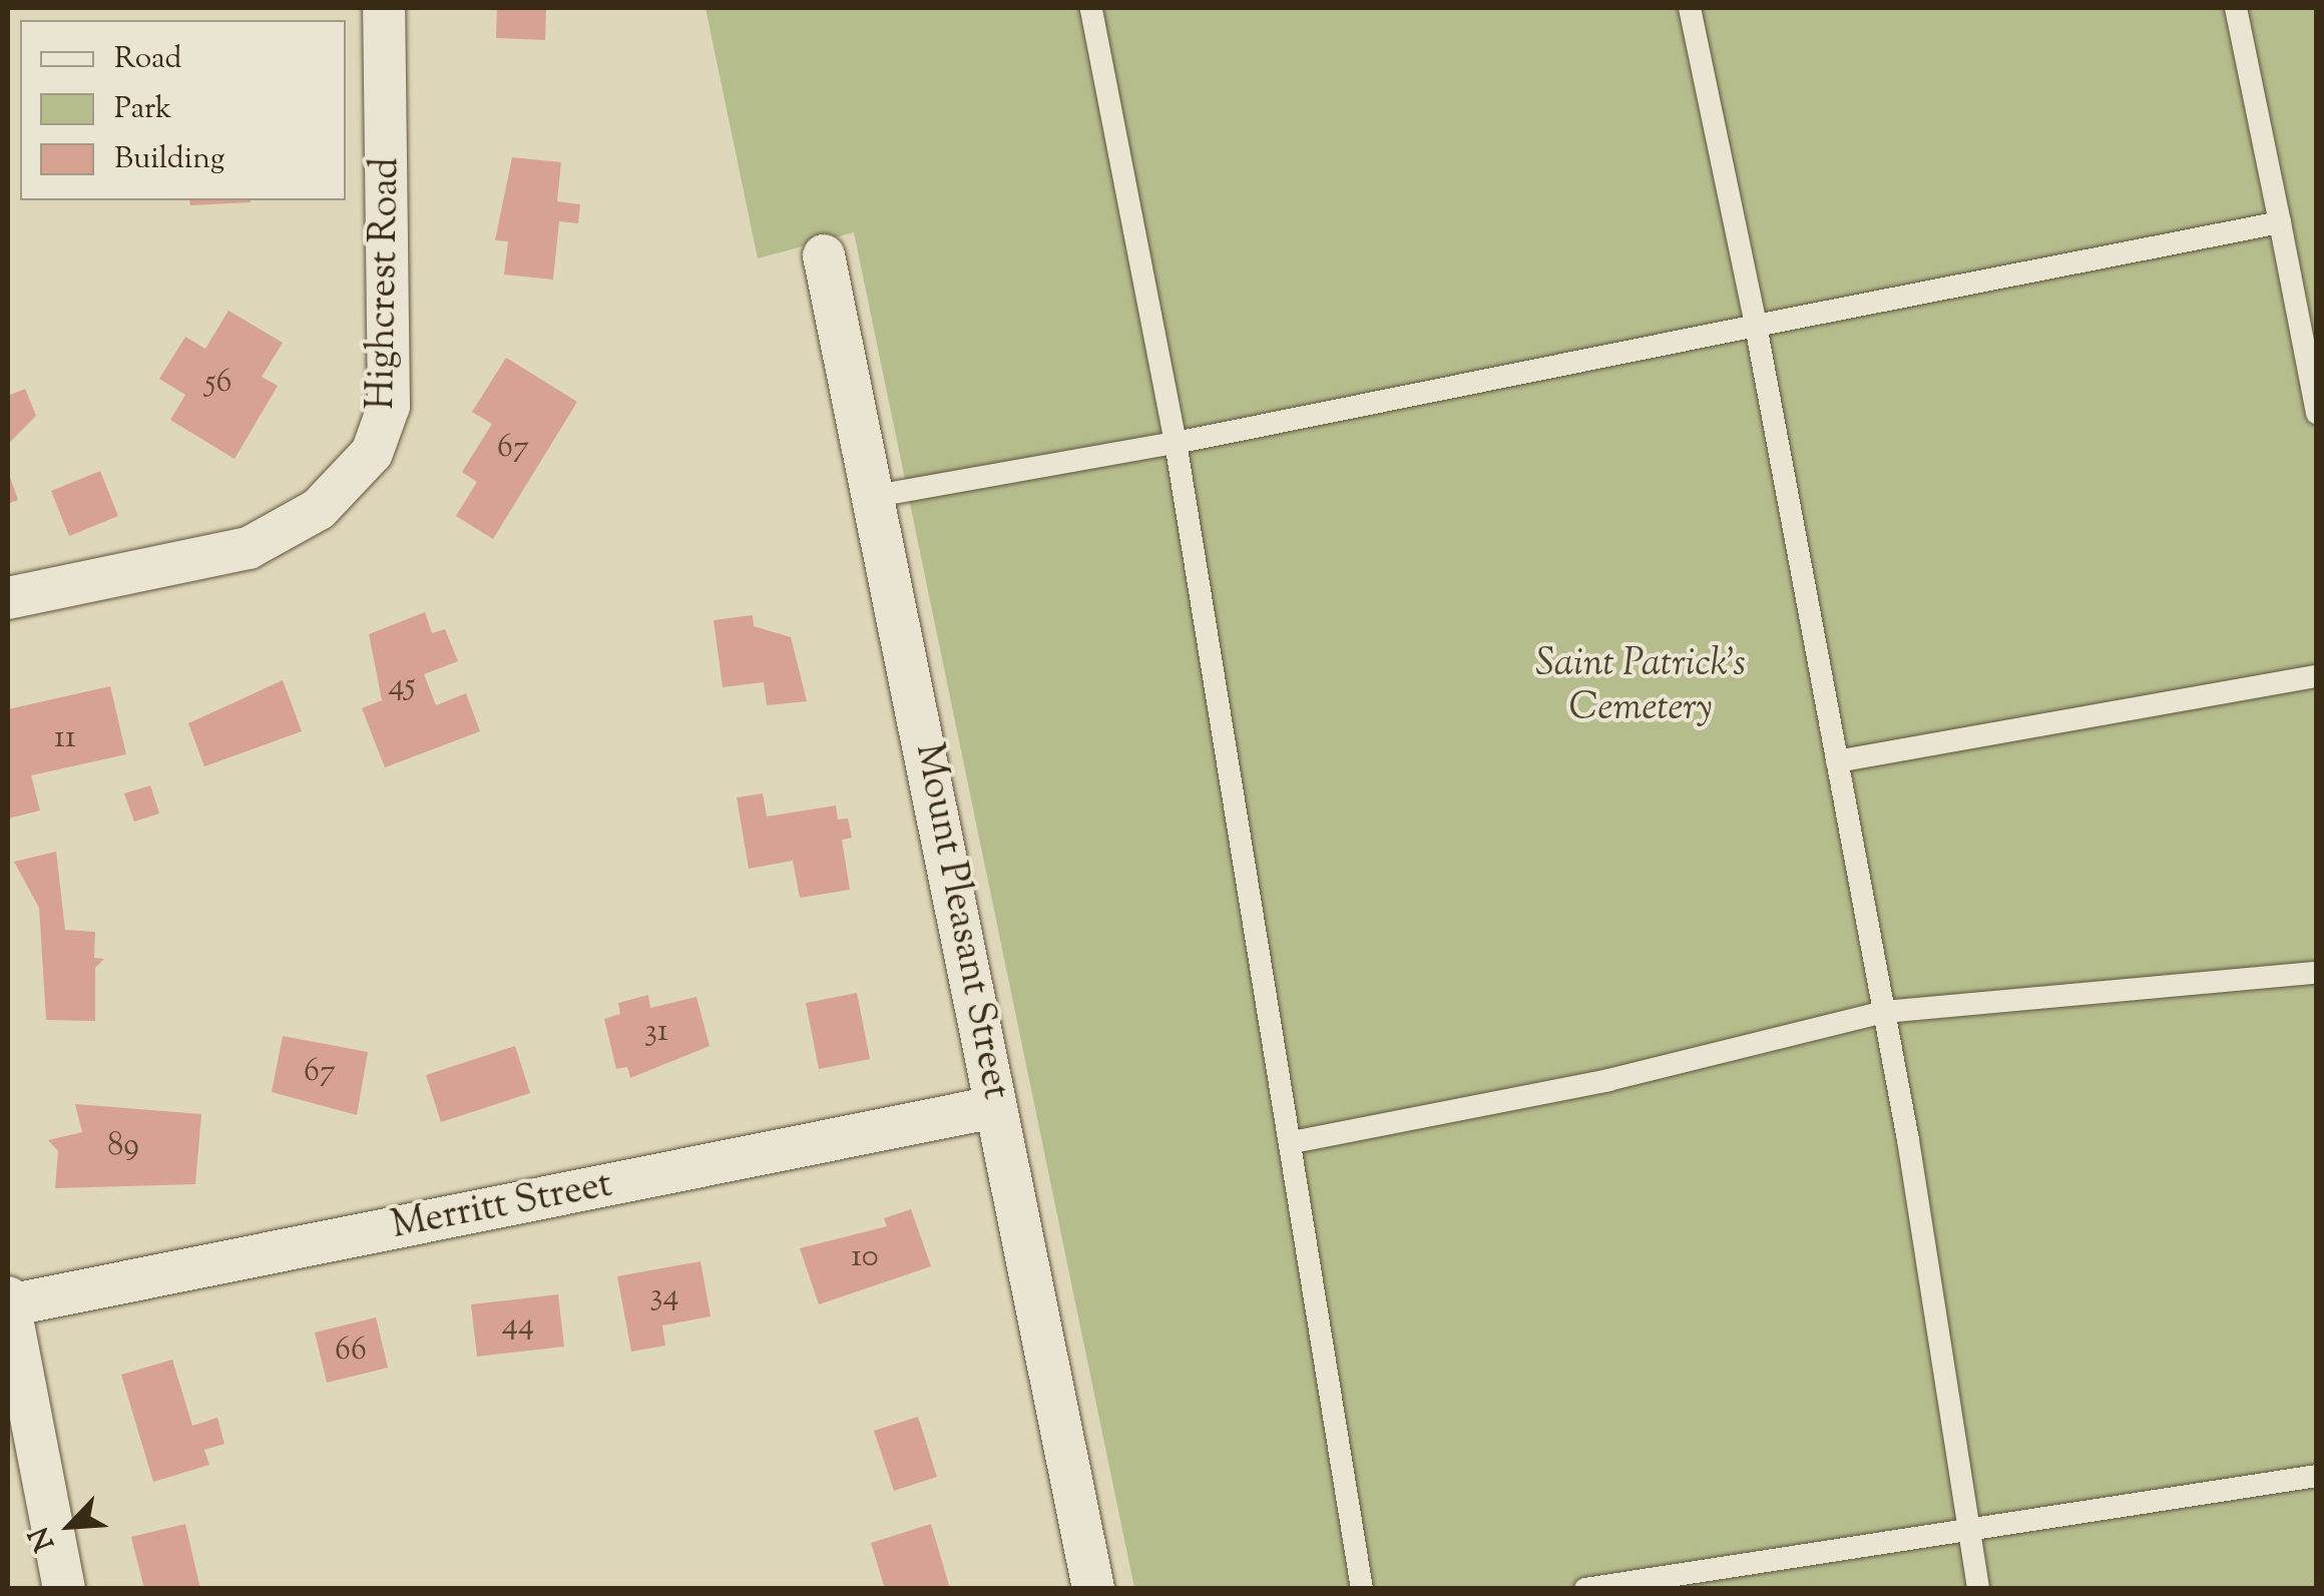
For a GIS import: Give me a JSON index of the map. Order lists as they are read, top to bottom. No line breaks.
{"streets":{"street":["Highcrest Road","Mount Pleasant Street","Merritt Street"]},"crossings":[["Mount Pleasant Street","Merritt Street"]],"parks":["Saint Patrick's Cemetery"],"house_numbers":["56","67","45","11","31","67","89","10","34","44","66"],"legend":["Road","Park","Building"],"north":"bottom left"}
